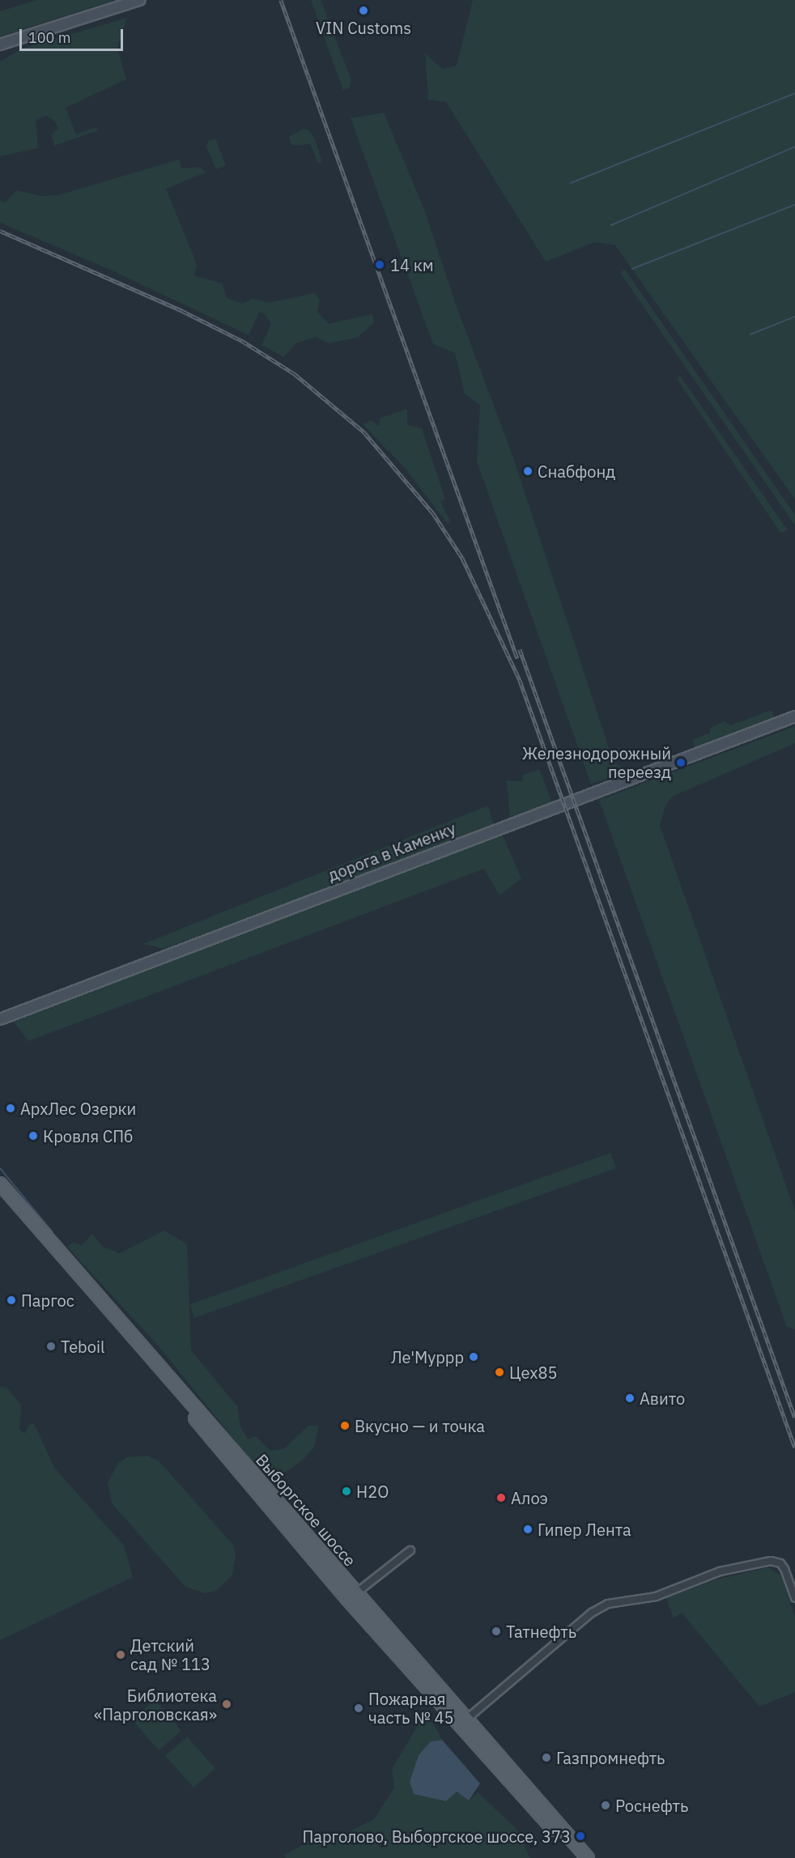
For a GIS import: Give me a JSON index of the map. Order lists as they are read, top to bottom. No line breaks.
{"streets":{"main road":["Выборгское шоссе"],"street":["дорога в Каменку"]},"places":["VIN Customs","14 км","Снабфонд","Железнодорожный переезд","АрхЛес Озерки","Кровля СПб","Паргос","Teboil","Ле'Муррр","Цех85","Авито","Вкусно — и точка","H2O","Алоэ","Гипер Лента","Татнефть","Детский сад № 113","Библиотека «Парголовская»","Пожарная часть № 45","Газпромнефть","Роснефть","Парголово, Выборгское шоссе, 373"],"scale_bar":"100 m"}
